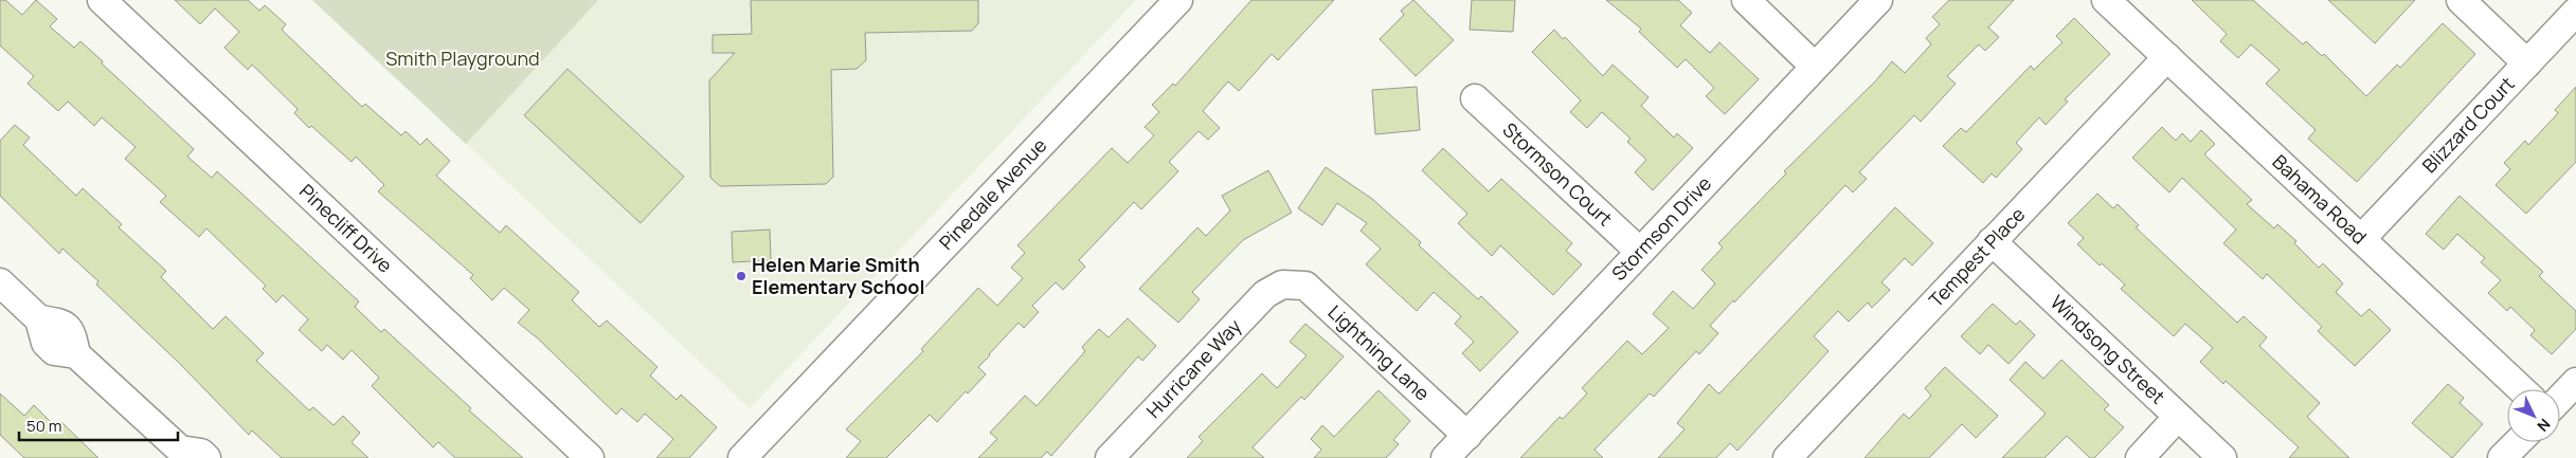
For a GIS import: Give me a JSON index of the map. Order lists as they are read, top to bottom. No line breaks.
{"streets":{"street":["Blizzard Court","Stormson Court","Pinedale Avenue","Bahama Road","Pinecliff Drive","Stormson Drive","Tempest Place","Windsong Street","Lightning Lane","Hurricane Way"]},"crossings":[["Blizzard Court","Bahama Road"],["Stormson Court","Stormson Drive"],["Bahama Road","Tempest Place"],["Stormson Drive","Lightning Lane"],["Tempest Place","Windsong Street"],["Lightning Lane","Hurricane Way"]],"parks":["Smith Playground"],"places":["Helen Marie Smith Elementary School"],"scale_bar":"50 m","north":"bottom right"}
